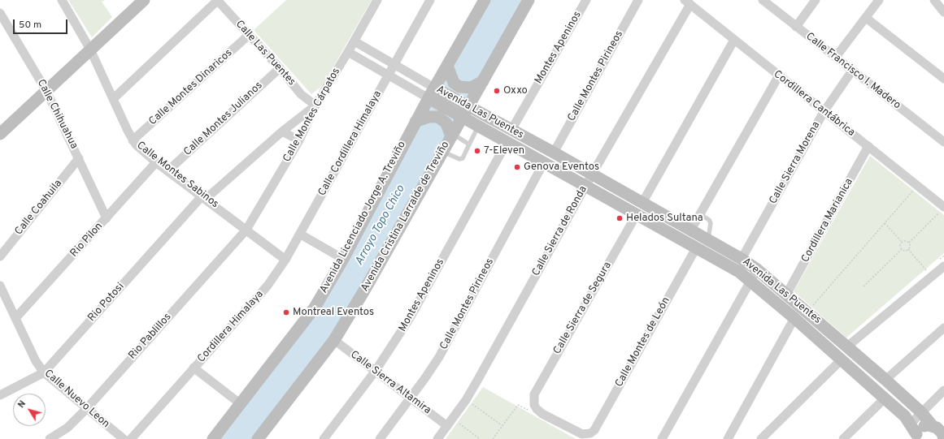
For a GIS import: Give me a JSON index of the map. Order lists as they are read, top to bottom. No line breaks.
{"streets":{"main road":["Avenida Las Puentes","Avenida Cristina Larralde de Treviño","Avenida Licenciado Jorge A. Treviño"],"street":["Montes Apeninos","Calle Las Puentes","Calle Francisco I. Madero","Calle Montes Pirineos","Calle Montes Dinaricos","Cordillera Cantábrica","Calle Chihuahua","Calle Montes Cárpatos","Calle Montes Julianos","Calle Cordillera Himalaya","Calle Sierra Morena","Calle Montes Sabinos","Calle Coahuila","Cordillera Marianica","Calle Sierra de Ronda","Rio Pilon","Rio Potosi","Calle Sierra de Segura","Cordillera Himalaya","Rio Pablillos","Calle Montes de León","Calle Sierra Altamira","Calle Nuevo Leon"]},"crossings":[["Montes Apeninos","Avenida Las Puentes"],["Montes Apeninos","Calle Sierra Altamira"],["Calle Las Puentes","Calle Montes Dinaricos"],["Calle Las Puentes","Calle Montes Cárpatos"],["Calle Las Puentes","Calle Montes Julianos"],["Calle Las Puentes","Rio Potosi"],["Calle Francisco I. Madero","Calle Sierra Morena"],["Calle Montes Pirineos","Avenida Las Puentes"],["Calle Montes Pirineos","Calle Sierra Altamira"],["Calle Montes Dinaricos","Calle Montes Sabinos"],["Cordillera Cantábrica","Calle Sierra Morena"],["Cordillera Cantábrica","Cordillera Marianica"],["Cordillera Cantábrica","Calle Sierra de Ronda"],["Avenida Las Puentes","Calle Montes Cárpatos"],["Avenida Las Puentes","Calle Cordillera Himalaya"],["Avenida Las Puentes","Calle Sierra Morena"],["Avenida Las Puentes","Avenida Cristina Larralde de Treviño"],["Avenida Las Puentes","Avenida Licenciado Jorge A. Treviño"],["Avenida Las Puentes","Cordillera Marianica"],["Avenida Las Puentes","Calle Sierra de Ronda"],["Avenida Las Puentes","Calle Sierra de Segura"],["Avenida Las Puentes","Calle Montes de León"],["Calle Chihuahua","Calle Coahuila"],["Calle Chihuahua","Rio Pilon"],["Calle Montes Cárpatos","Calle Montes Sabinos"],["Calle Montes Cárpatos","Rio Potosi"],["Calle Montes Cárpatos","Rio Pablillos"],["Calle Montes Julianos","Calle Montes Sabinos"],["Calle Cordillera Himalaya","Calle Montes Sabinos"],["Calle Cordillera Himalaya","Cordillera Himalaya"],["Calle Montes Sabinos","Rio Pilon"],["Calle Montes Sabinos","Rio Potosi"],["Calle Montes Sabinos","Rio Pablillos"],["Avenida Cristina Larralde de Treviño","Calle Sierra Altamira"],["Calle Sierra de Ronda","Calle Sierra Altamira"],["Rio Pilon","Calle Nuevo Leon"],["Rio Potosi","Calle Nuevo Leon"],["Calle Sierra de Segura","Calle Montes de León"],["Rio Pablillos","Calle Nuevo Leon"]],"water":["Arroyo Topo Chico"],"places":["Oxxo","7-Eleven","Genova Eventos","Helados Sultana","Montreal Eventos"],"scale_bar":"50 m","north":"top left"}
